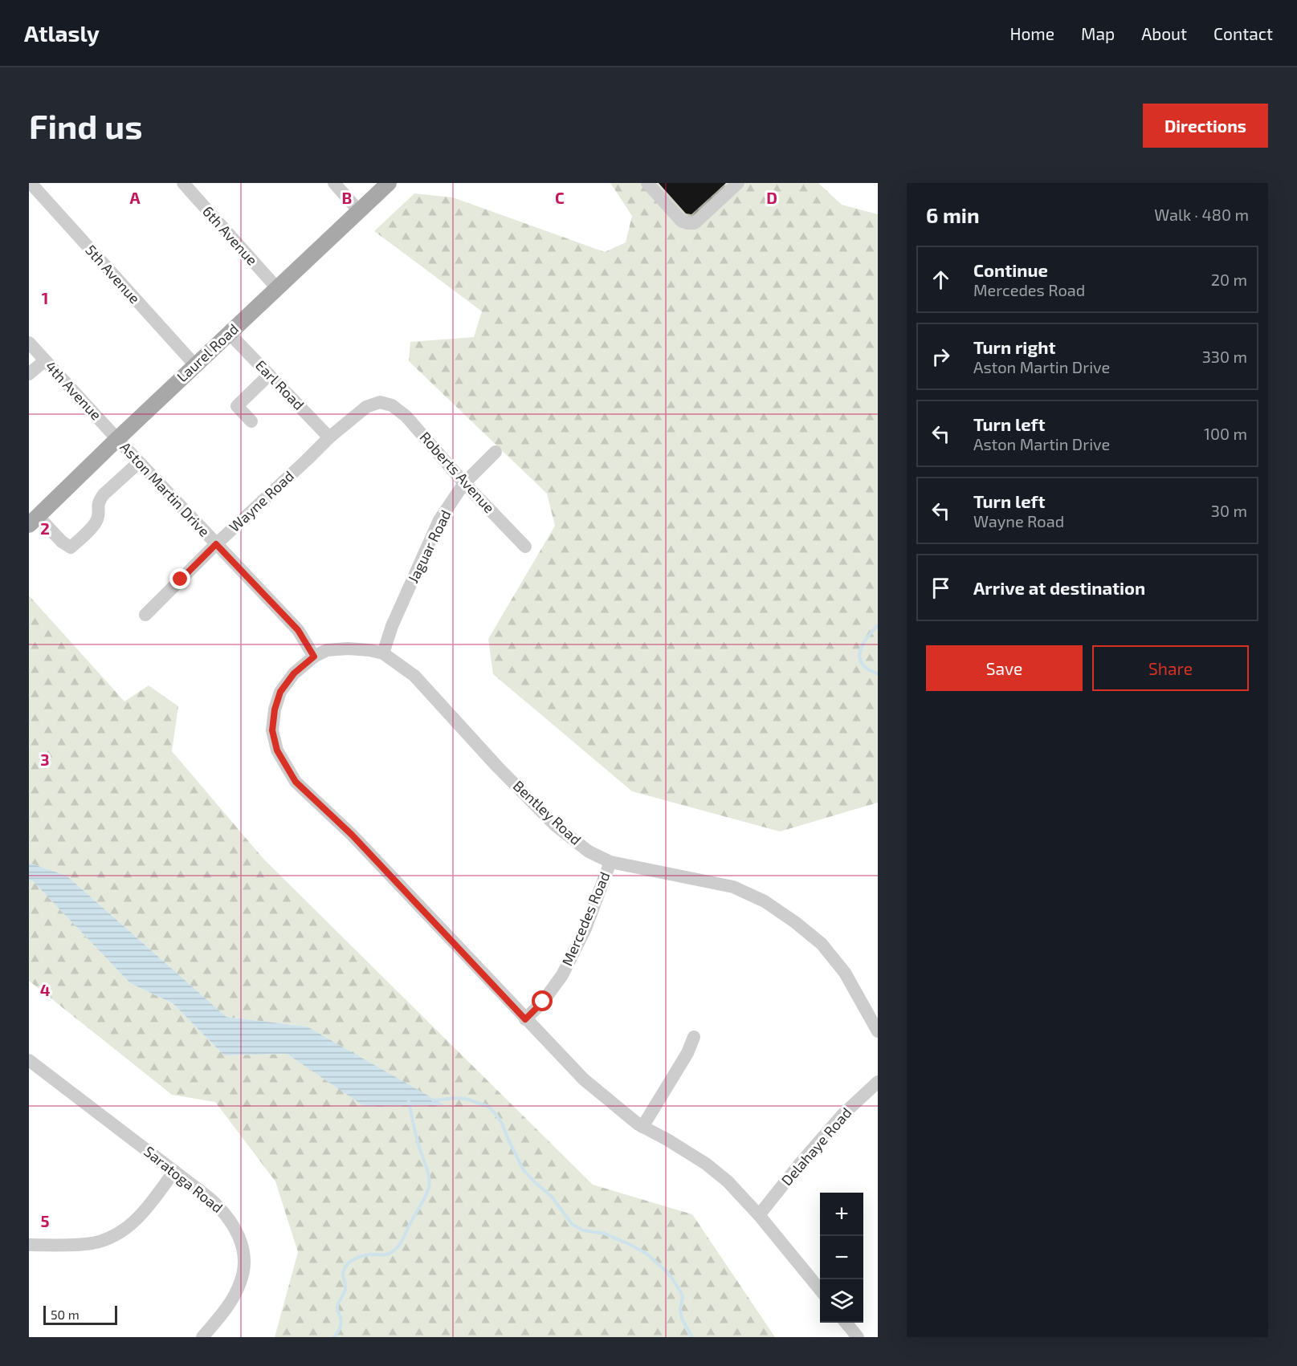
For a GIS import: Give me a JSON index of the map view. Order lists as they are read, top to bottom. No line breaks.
{"streets":{"main road":["Laurel Road"],"street":["6th Avenue","5th Avenue","Earl Road","4th Avenue","Roberts Avenue","Aston Martin Drive","Wayne Road","Jaguar Road","Bentley Road","Mercedes Road","Delahaye Road","Saratoga Road"]},"crossings":[["6th Avenue","Laurel Road"],["5th Avenue","Laurel Road"],["Laurel Road","Earl Road"],["Laurel Road","4th Avenue"],["Laurel Road","Aston Martin Drive"],["Earl Road","Wayne Road"],["4th Avenue","Aston Martin Drive"],["Roberts Avenue","Wayne Road"],["Roberts Avenue","Jaguar Road"],["Aston Martin Drive","Wayne Road"],["Aston Martin Drive","Bentley Road"],["Jaguar Road","Bentley Road"],["Bentley Road","Mercedes Road"]],"scale_bar":"50 m","page":{"header":"Atlasly","nav":["Home","Map","About","Contact"],"buttons":["Directions",["Save","Share"]],"title":"Find us","heading":["6 min","Walk · 480 m"],"list":[["Continue","Mercedes Road","20 m"],["Turn right","Aston Martin Drive","330 m"],["Turn left","Aston Martin Drive","100 m"],["Turn left","Wayne Road","30 m"],"Arrive at destination"],"map_buttons":["+","−"],"scale":"50 m"},"grid":{"columns":["A","B","C","D"],"rows":["1","2","3","4","5"]}}
